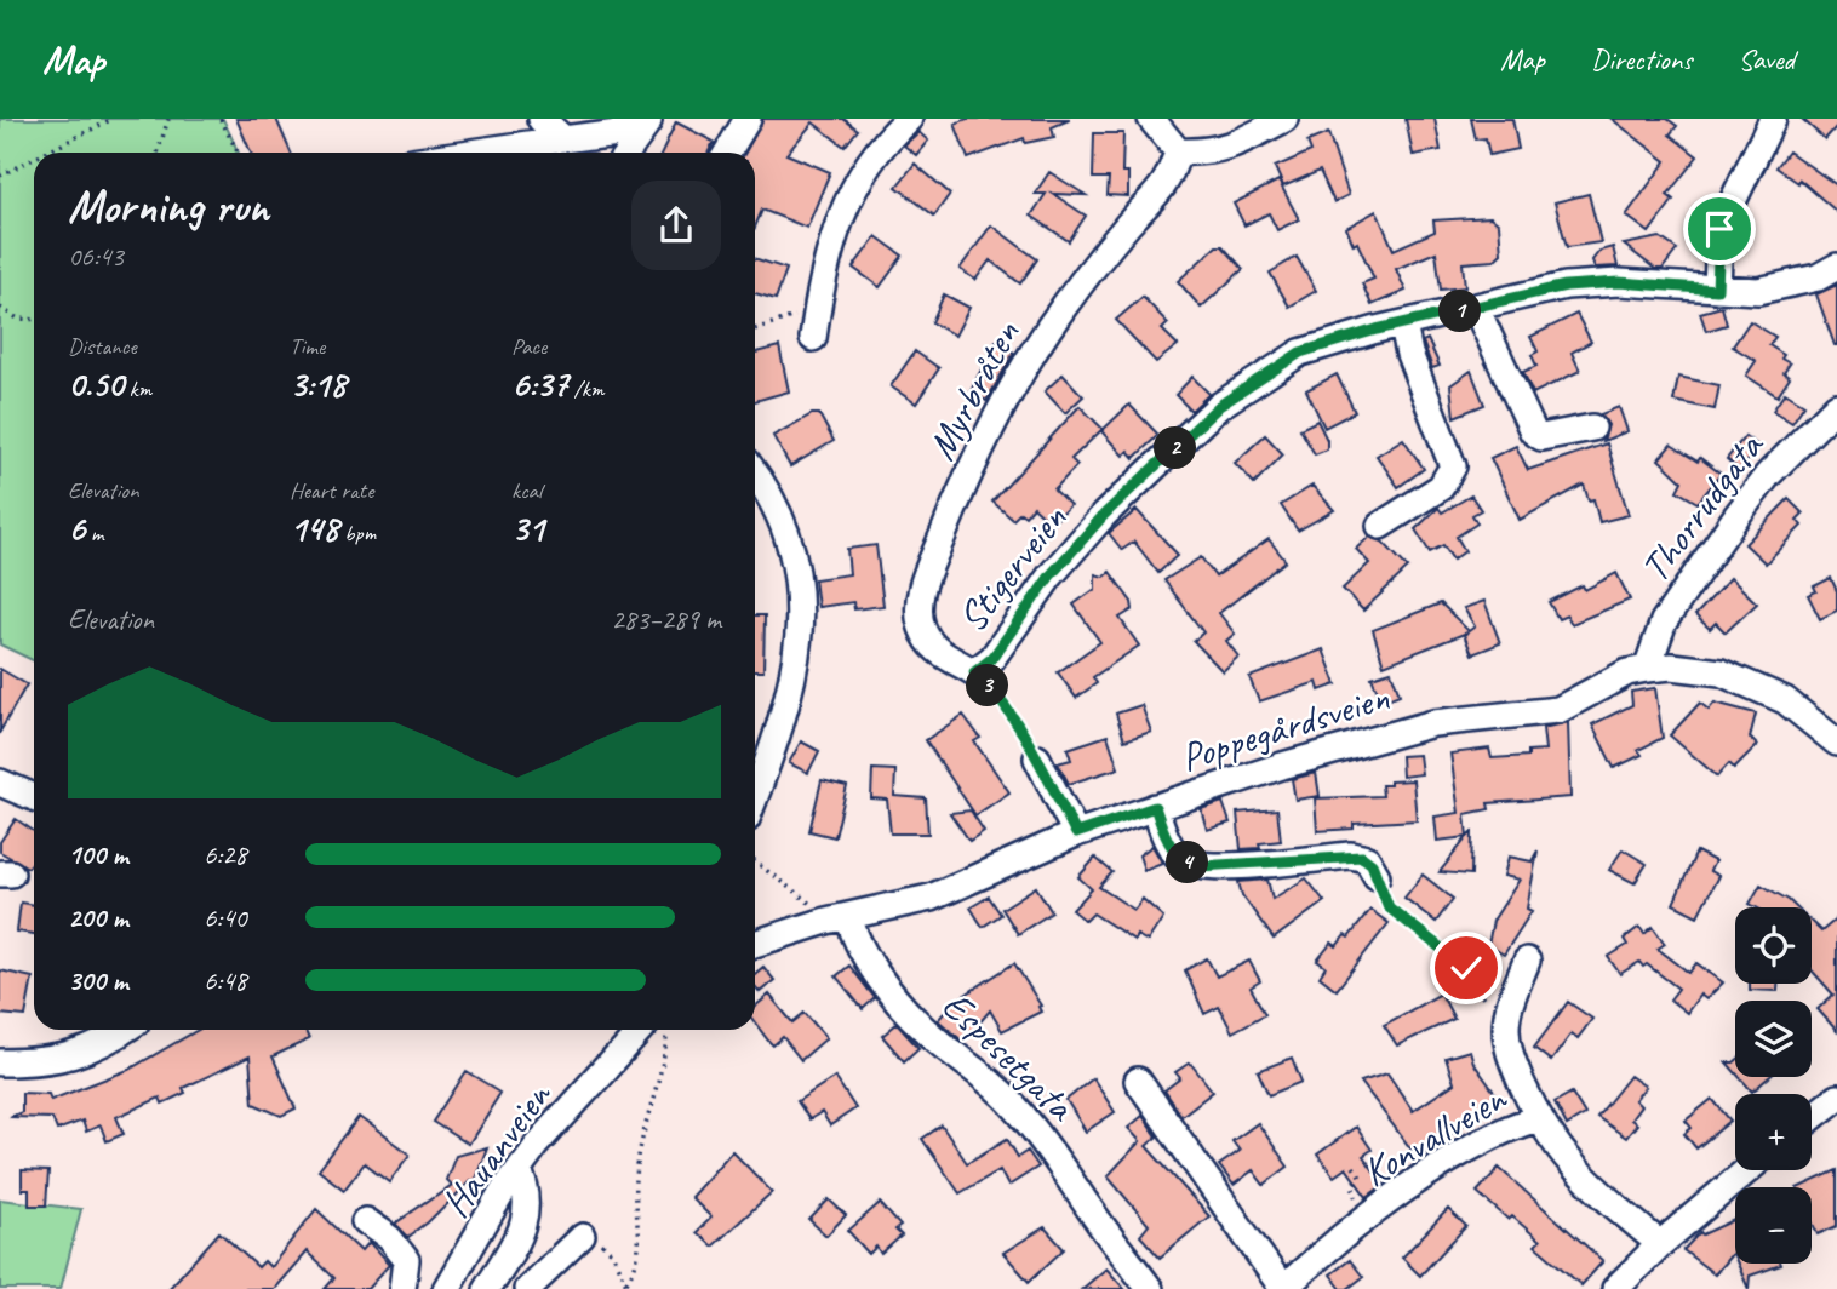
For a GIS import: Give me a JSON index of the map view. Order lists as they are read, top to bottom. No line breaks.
{"streets":{"street":["Myrbråten","Thorrudgata","Stigerveien","Poppegårdsveien","Espesetgata","Konvallveien","Hauanveien"]},"crossings":[["Myrbråten","Stigerveien"],["Thorrudgata","Poppegårdsveien"],["Poppegårdsveien","Espesetgata"]],"page":{"header":"Map","nav":["Map","Directions","Saved"],"heading":["Morning run","06:43"],"pins":["1","2","3","4"],"stats":[["Distance","0.50 km"],["Time","3:18"],["Pace","6:37 /km"],["Elevation","6 m"],["Heart rate","148 bpm"],["kcal","31"]],"chart":["Elevation","283–289 m"],"list":[{"name":"100 m","note":"6:28"},{"name":"200 m","note":"6:40"},{"name":"300 m","note":"6:48"}],"map_buttons":["+","−"]}}
